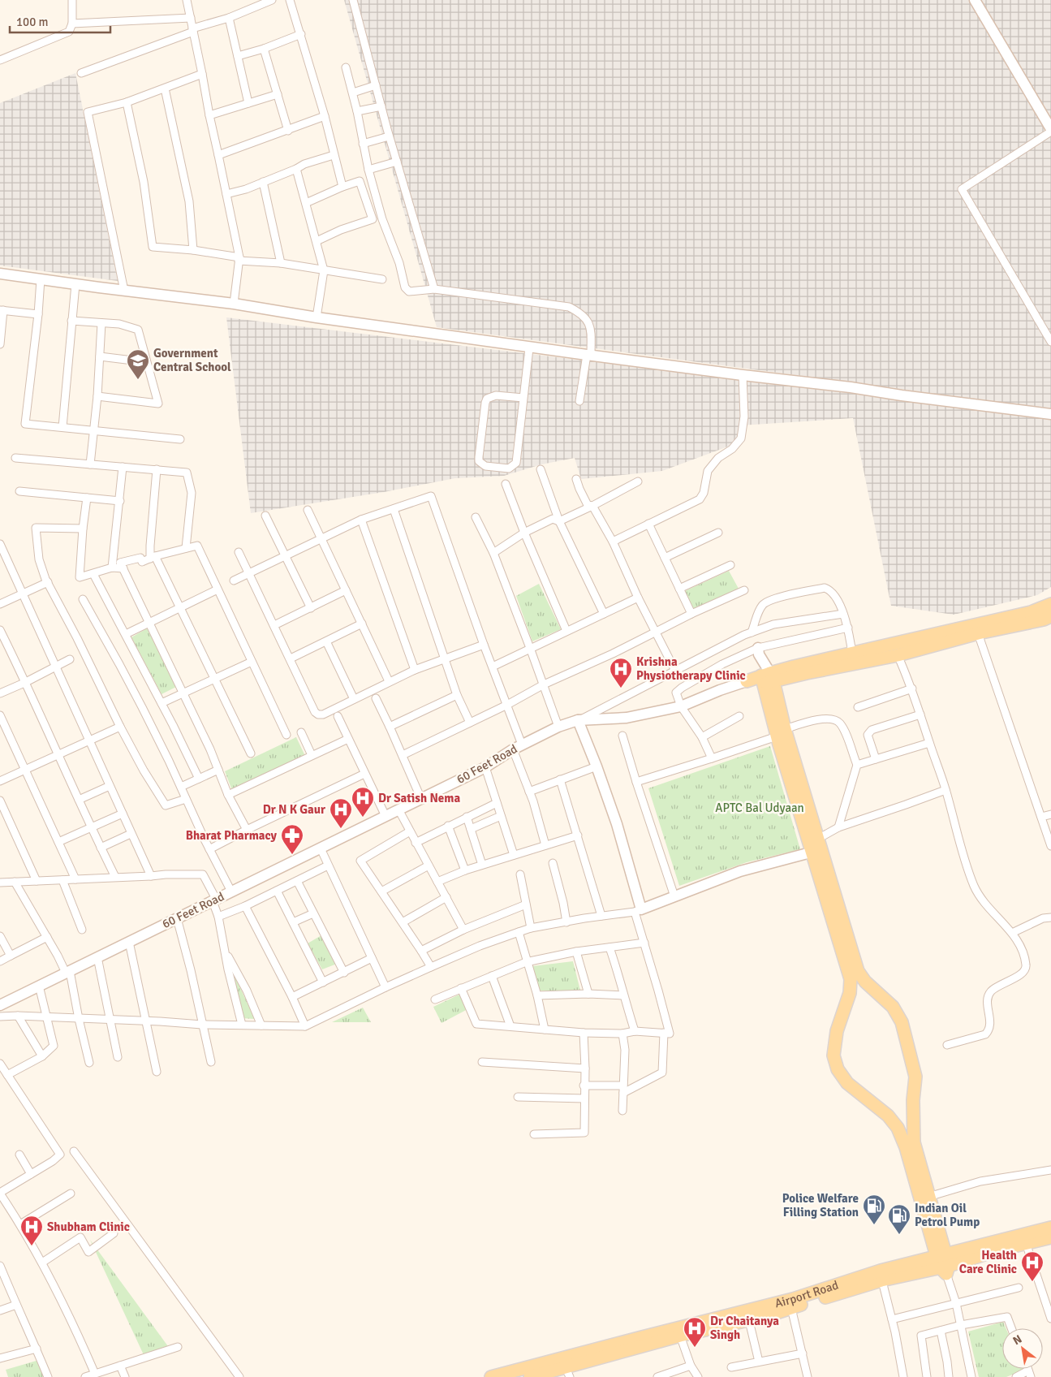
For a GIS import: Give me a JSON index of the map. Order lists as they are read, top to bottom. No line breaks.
{"streets":{"main road":["Airport Road"],"street":["60 Feet Road"]},"parks":["APTC Bal Udyaan"],"places":{"school or university":["Government Central School"],"hospital":["Krishna Physiotherapy Clinic","Dr Satish Nema","Dr N K Gaur","Shubham Clinic","Health Care Clinic","Dr Chaitanya Singh"],"pharmacy":["Bharat Pharmacy"],"fuel station":["Police Welfare Filling Station","Indian Oil Petrol Pump"]},"scale_bar":"100 m","north":"top left"}
